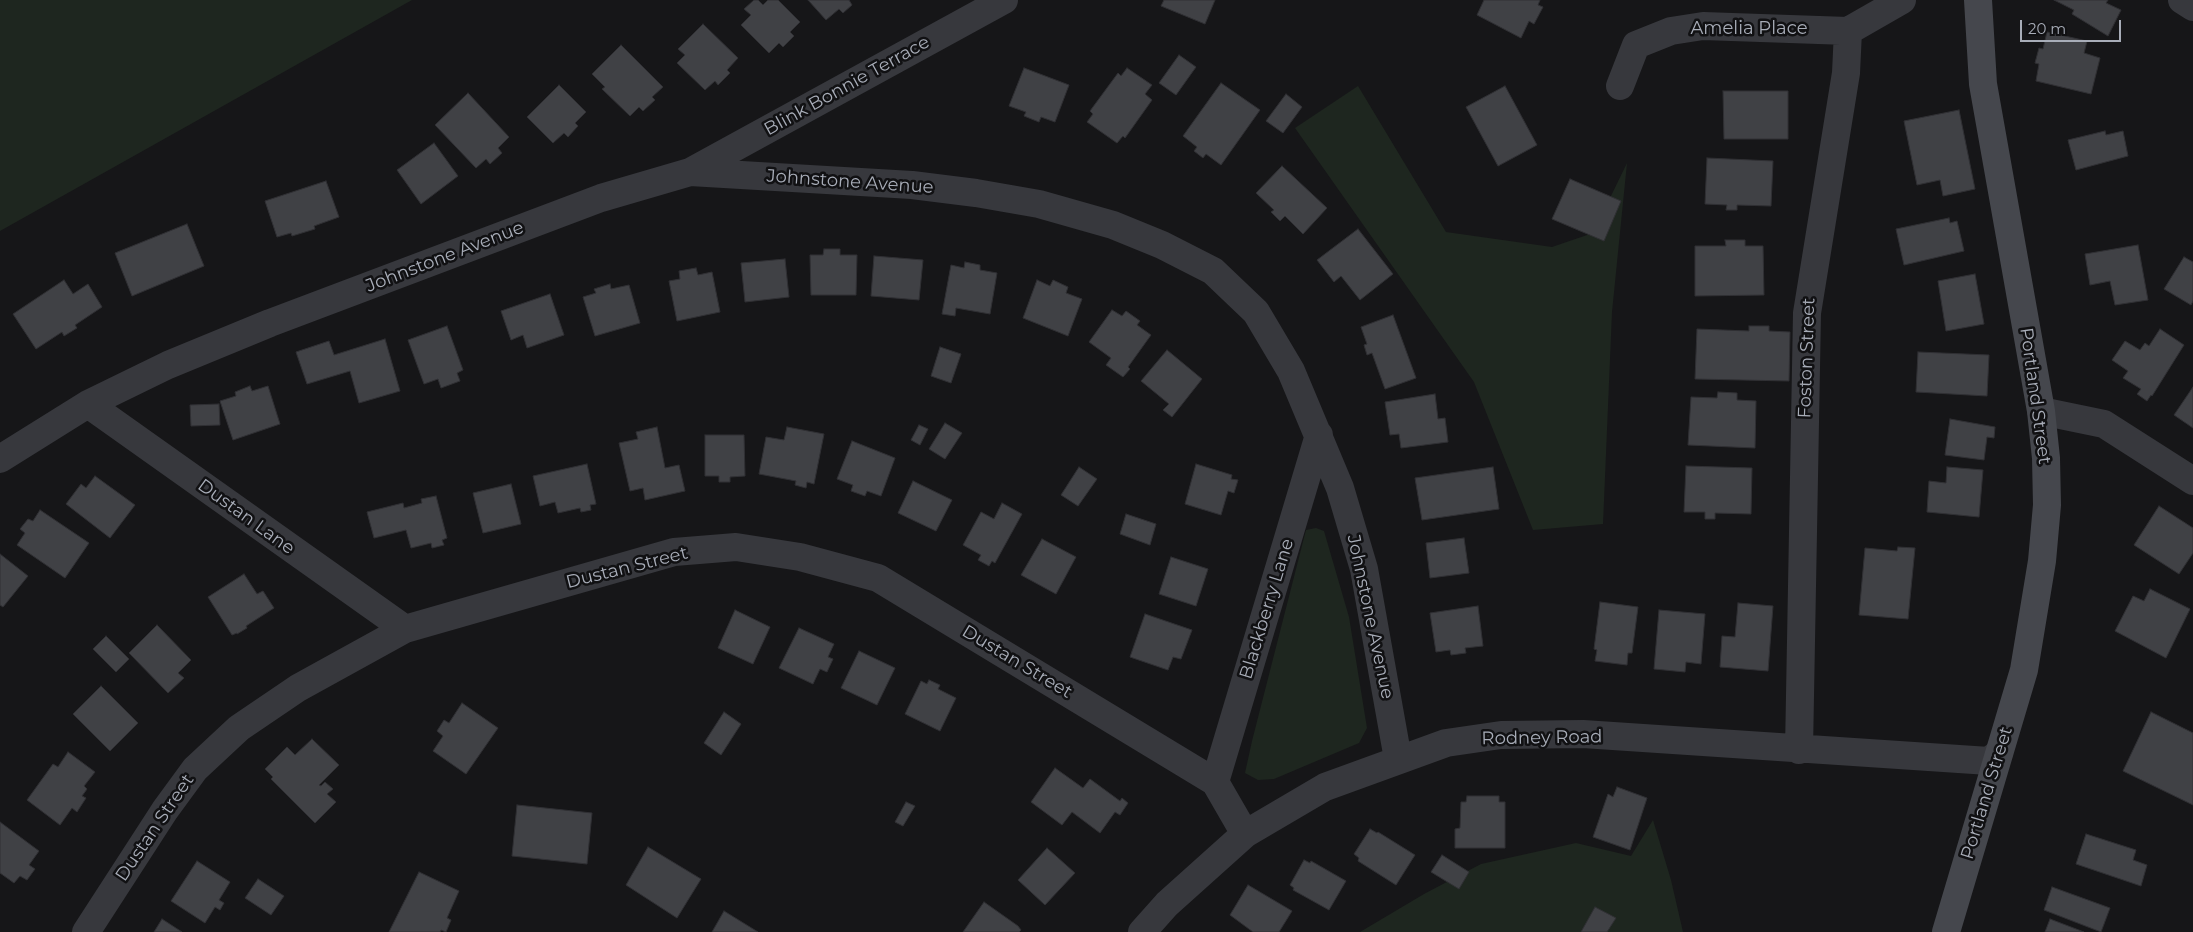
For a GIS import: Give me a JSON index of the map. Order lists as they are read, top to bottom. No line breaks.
{"streets":{"main road":["Portland Street"],"street":["Amelia Place","Blink Bonnie Terrace","Johnstone Avenue","Foston Street","Dustan Lane","Dustan Street","Blackberry Lane","Rodney Road"]},"crossings":[["Amelia Place","Foston Street"],["Blink Bonnie Terrace","Johnstone Avenue"],["Johnstone Avenue","Dustan Lane"],["Johnstone Avenue","Blackberry Lane"],["Johnstone Avenue","Rodney Road"],["Foston Street","Rodney Road"],["Portland Street","Rodney Road"],["Dustan Lane","Dustan Street"],["Dustan Street","Blackberry Lane"],["Dustan Street","Rodney Road"]],"scale_bar":"20 m"}
